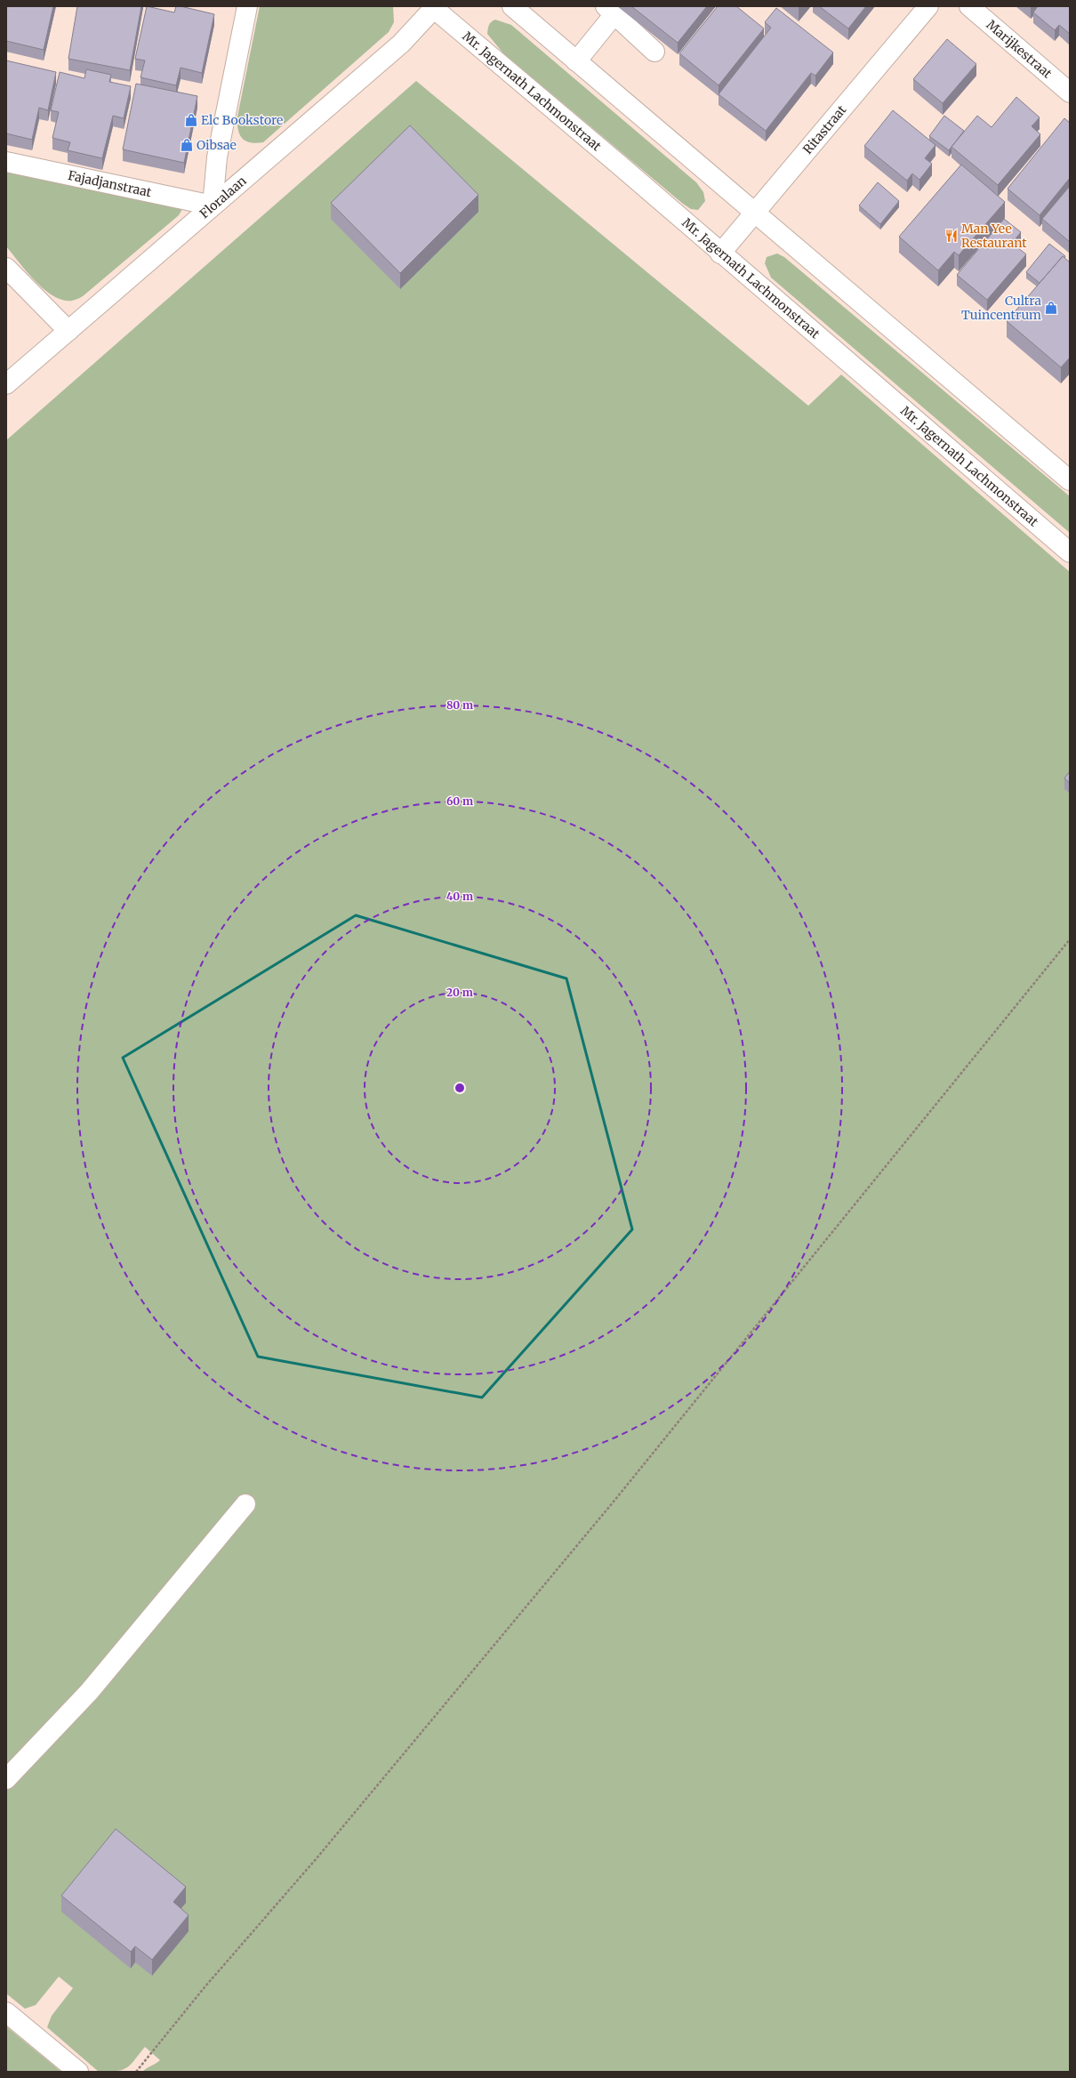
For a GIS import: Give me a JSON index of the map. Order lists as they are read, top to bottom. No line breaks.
{"streets":{"street":["Marijkestraat","Mr. Jagernath Lachmonstraat","Ritastraat","Fajadjanstraat","Floralaan"]},"crossings":[["Mr. Jagernath Lachmonstraat","Ritastraat"],["Mr. Jagernath Lachmonstraat","Floralaan"],["Fajadjanstraat","Floralaan"]],"places":{"shop":["Elc Bookstore","Oibsae","Cultra Tuincentrum"],"restaurant":["Man Yee Restaurant"]},"rings":["80 m","60 m","40 m","20 m"]}
